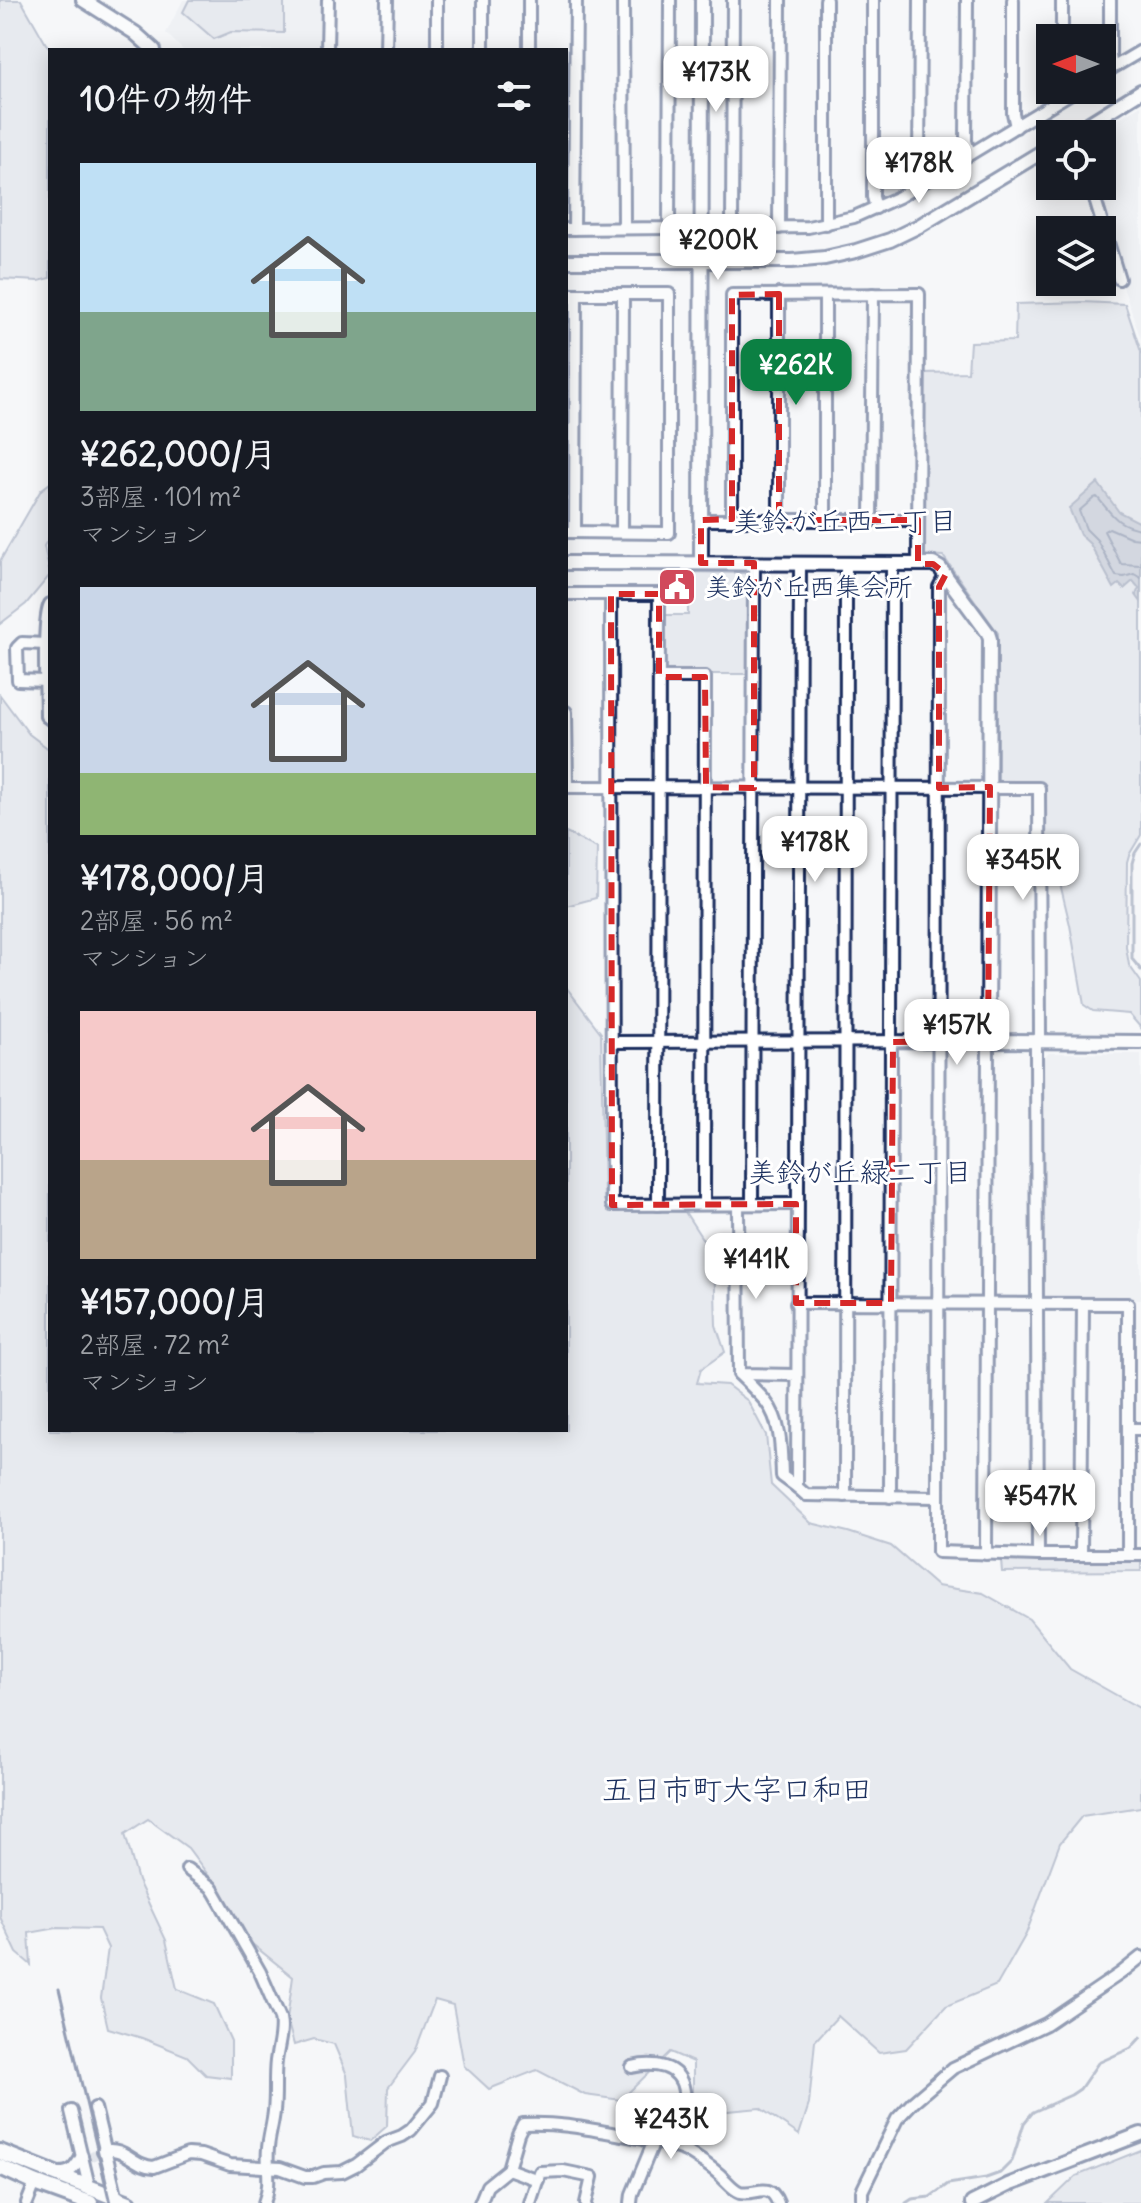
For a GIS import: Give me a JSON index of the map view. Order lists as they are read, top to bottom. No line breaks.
{"districts":["美鈴が丘西二丁目","美鈴が丘緑二丁目","五日市町大字口和田"],"places":{"public building":["美鈴が丘西集会所"]},"north":"left","page":{"price":["¥173K","¥178K","¥200K","¥262K","¥178K","¥345K","¥157K","¥141K","¥547K","¥243K"],"heading":"10件の物件","list":[{"name":"¥262,000/月","note":"3部屋 · 101 m² · マンション"},{"name":"¥178,000/月","note":"2部屋 · 56 m² · マンション"},{"name":"¥157,000/月","note":"2部屋 · 72 m² · マンション"}]}}
